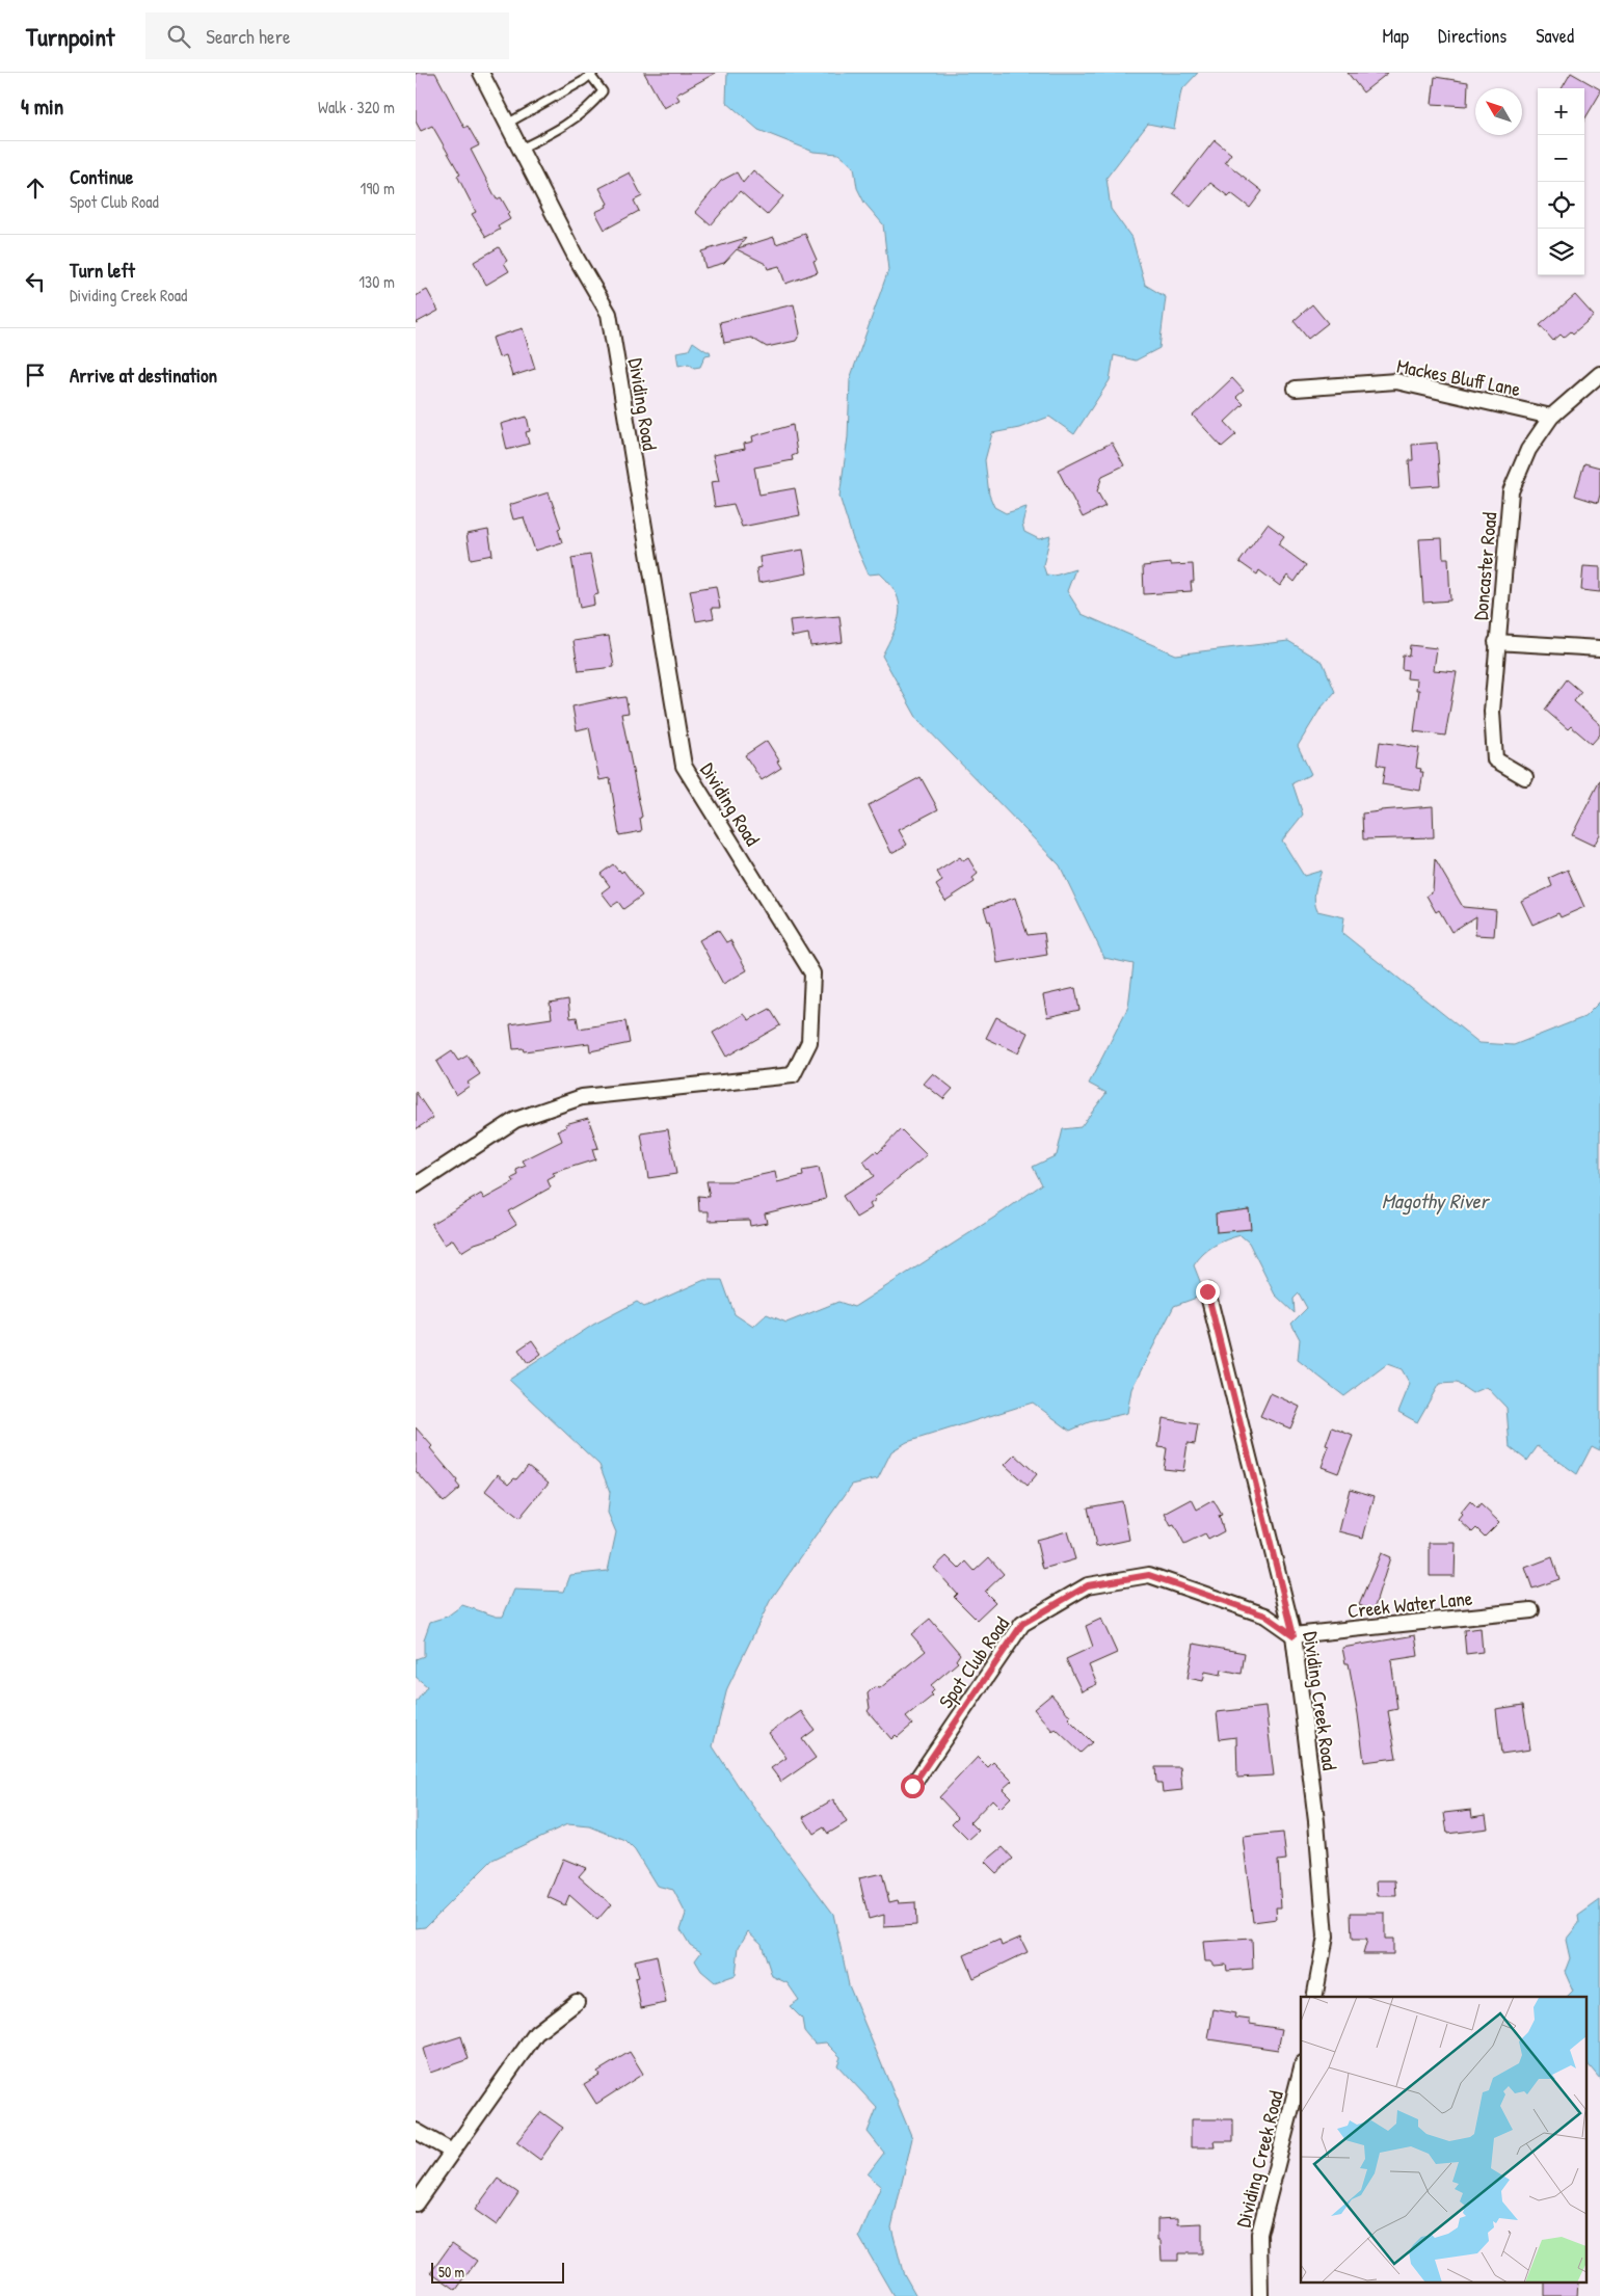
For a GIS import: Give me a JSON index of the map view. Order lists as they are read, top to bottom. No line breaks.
{"streets":{"street":["Mackes Bluff Lane","Dividing Road","Doncaster Road","Creek Water Lane","Spot Club Road","Dividing Creek Road"]},"crossings":[["Mackes Bluff Lane","Doncaster Road"],["Creek Water Lane","Spot Club Road"],["Creek Water Lane","Dividing Creek Road"],["Spot Club Road","Dividing Creek Road"]],"water":["Magothy River"],"scale_bar":"50 m","north":"top left","page":{"header":"Turnpoint","search":"Search here","nav":["Map","Directions","Saved"],"heading":["4 min","Walk · 320 m"],"map_buttons":["+","−"],"list":[["Continue","Spot Club Road","190 m"],["Turn left","Dividing Creek Road","130 m"],"Arrive at destination"],"scale":"50 m"}}
